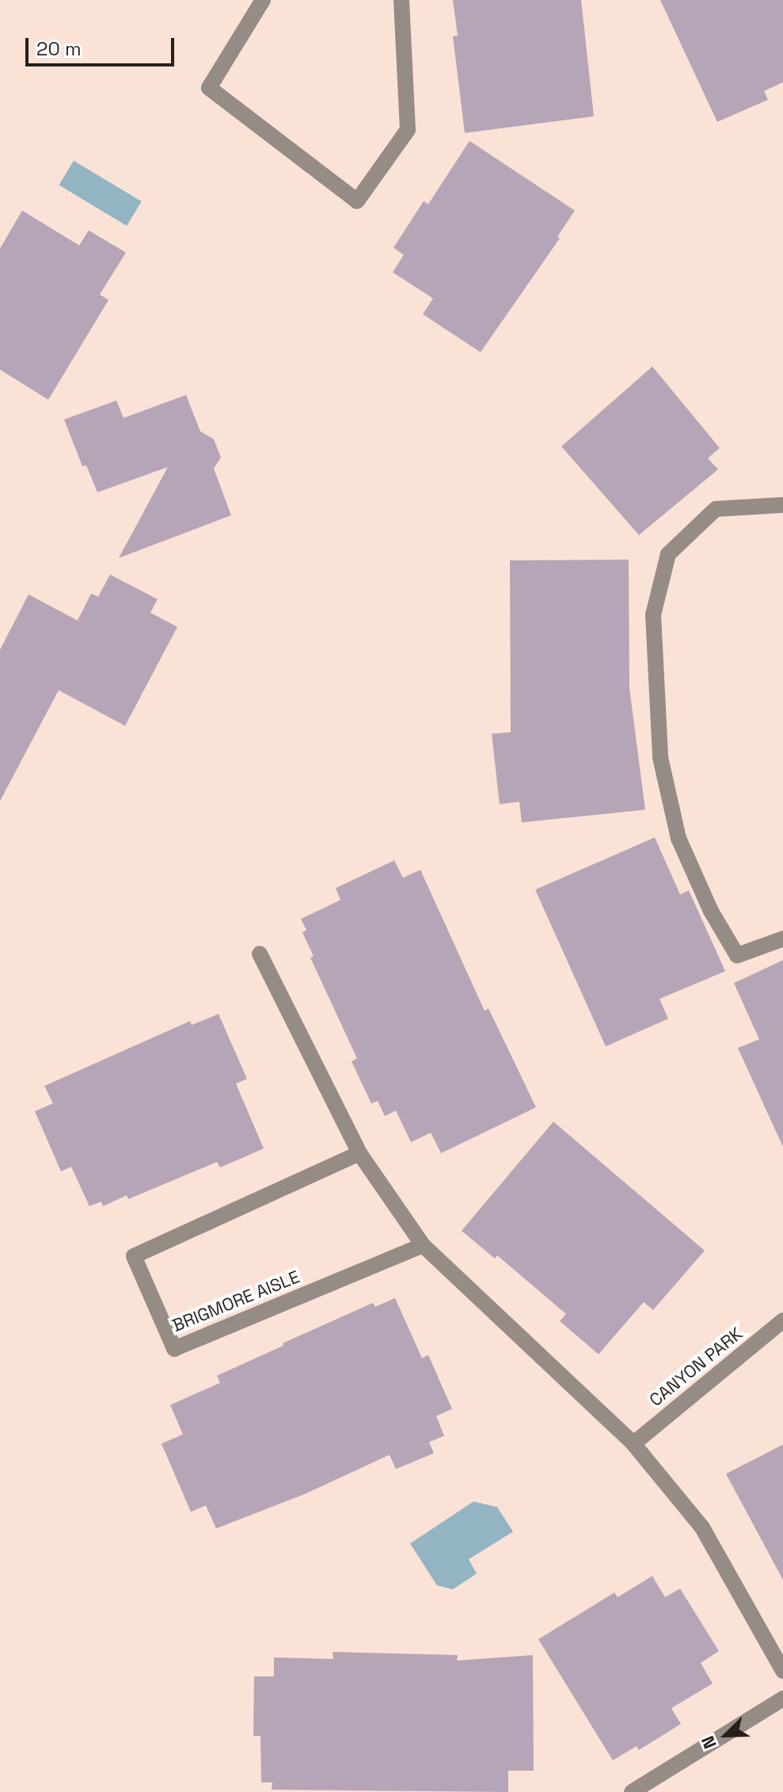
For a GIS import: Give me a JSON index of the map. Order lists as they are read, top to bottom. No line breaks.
{"streets":{"street":["BRIGMORE AISLE","CANYON PARK"]},"scale_bar":"20 m","north":"bottom left"}
